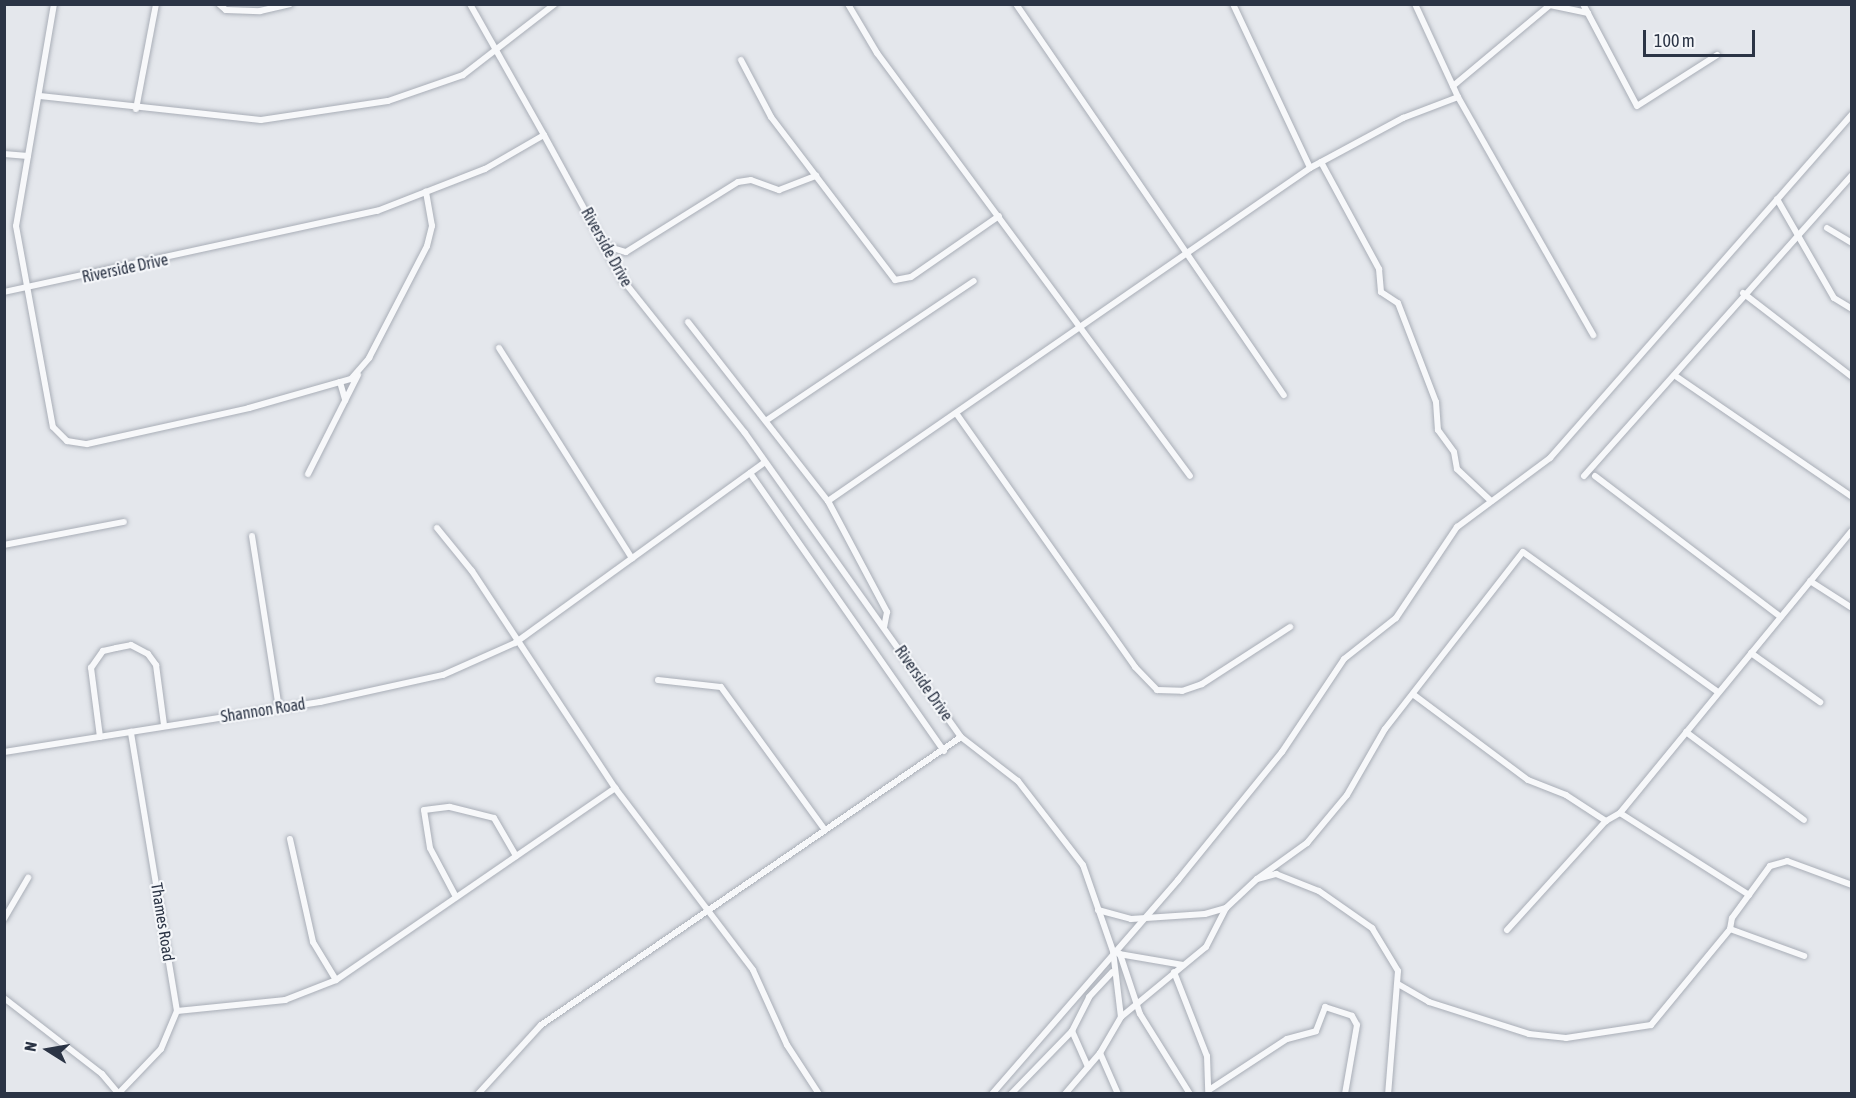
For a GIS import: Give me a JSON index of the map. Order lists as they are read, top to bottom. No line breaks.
{"streets":{"street":["Riverside Drive","Shannon Road","Thames Road"]},"crossings":[["Riverside Drive","Shannon Road"],["Shannon Road","Thames Road"]],"scale_bar":"100 m","north":"left"}
